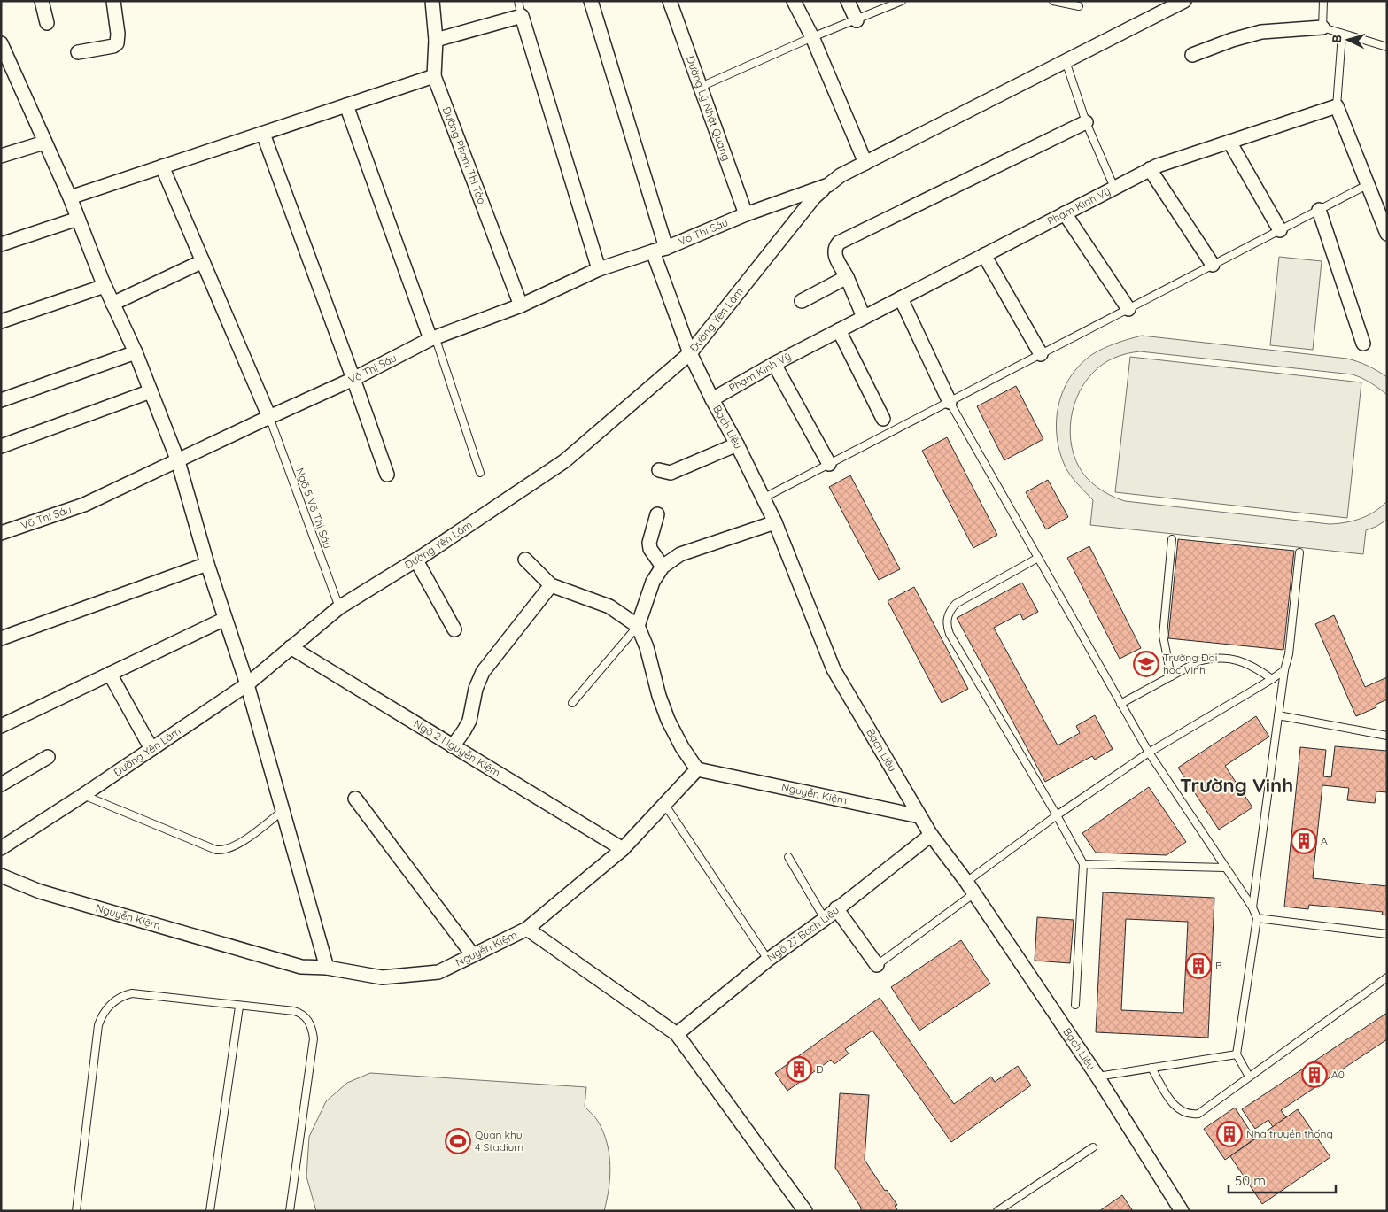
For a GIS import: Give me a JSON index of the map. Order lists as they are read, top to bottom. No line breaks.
{"streets":{"street":["Đường Lý Nhật Quang","Đường Pham Thi Tảo","Phạm Kinh Vỹ","Võ Thị Sáu","Đường Yên Lâm","Bạch Liêu","Ngõ 2 Nguyễn Kiệm","Nguyễn Kiệm","Ngõ 27 Bạch Liêu"],"lane":["Ngõ 5 Võ Thị Sáu"]},"crossings":[["Đường Lý Nhật Quang","Võ Thị Sáu"],["Đường Pham Thi Tảo","Võ Thị Sáu"],["Phạm Kinh Vỹ","Bạch Liêu"],["Võ Thị Sáu","Đường Yên Lâm"],["Võ Thị Sáu","Bạch Liêu"],["Võ Thị Sáu","Ngõ 5 Võ Thị Sáu"],["Đường Yên Lâm","Bạch Liêu"],["Đường Yên Lâm","Ngõ 5 Võ Thị Sáu"],["Đường Yên Lâm","Ngõ 2 Nguyễn Kiệm"],["Bạch Liêu","Nguyễn Kiệm"],["Bạch Liêu","Ngõ 27 Bạch Liêu"],["Ngõ 2 Nguyễn Kiệm","Nguyễn Kiệm"]],"districts":["Trường Vinh"],"places":{"school or university":["Trường Đại học Vinh"],"building":["A","B","D","A0","Nhà truyền thống"],"sports":["Quan khu 4 Stadium"]},"scale_bar":"50 m","north":"left"}
